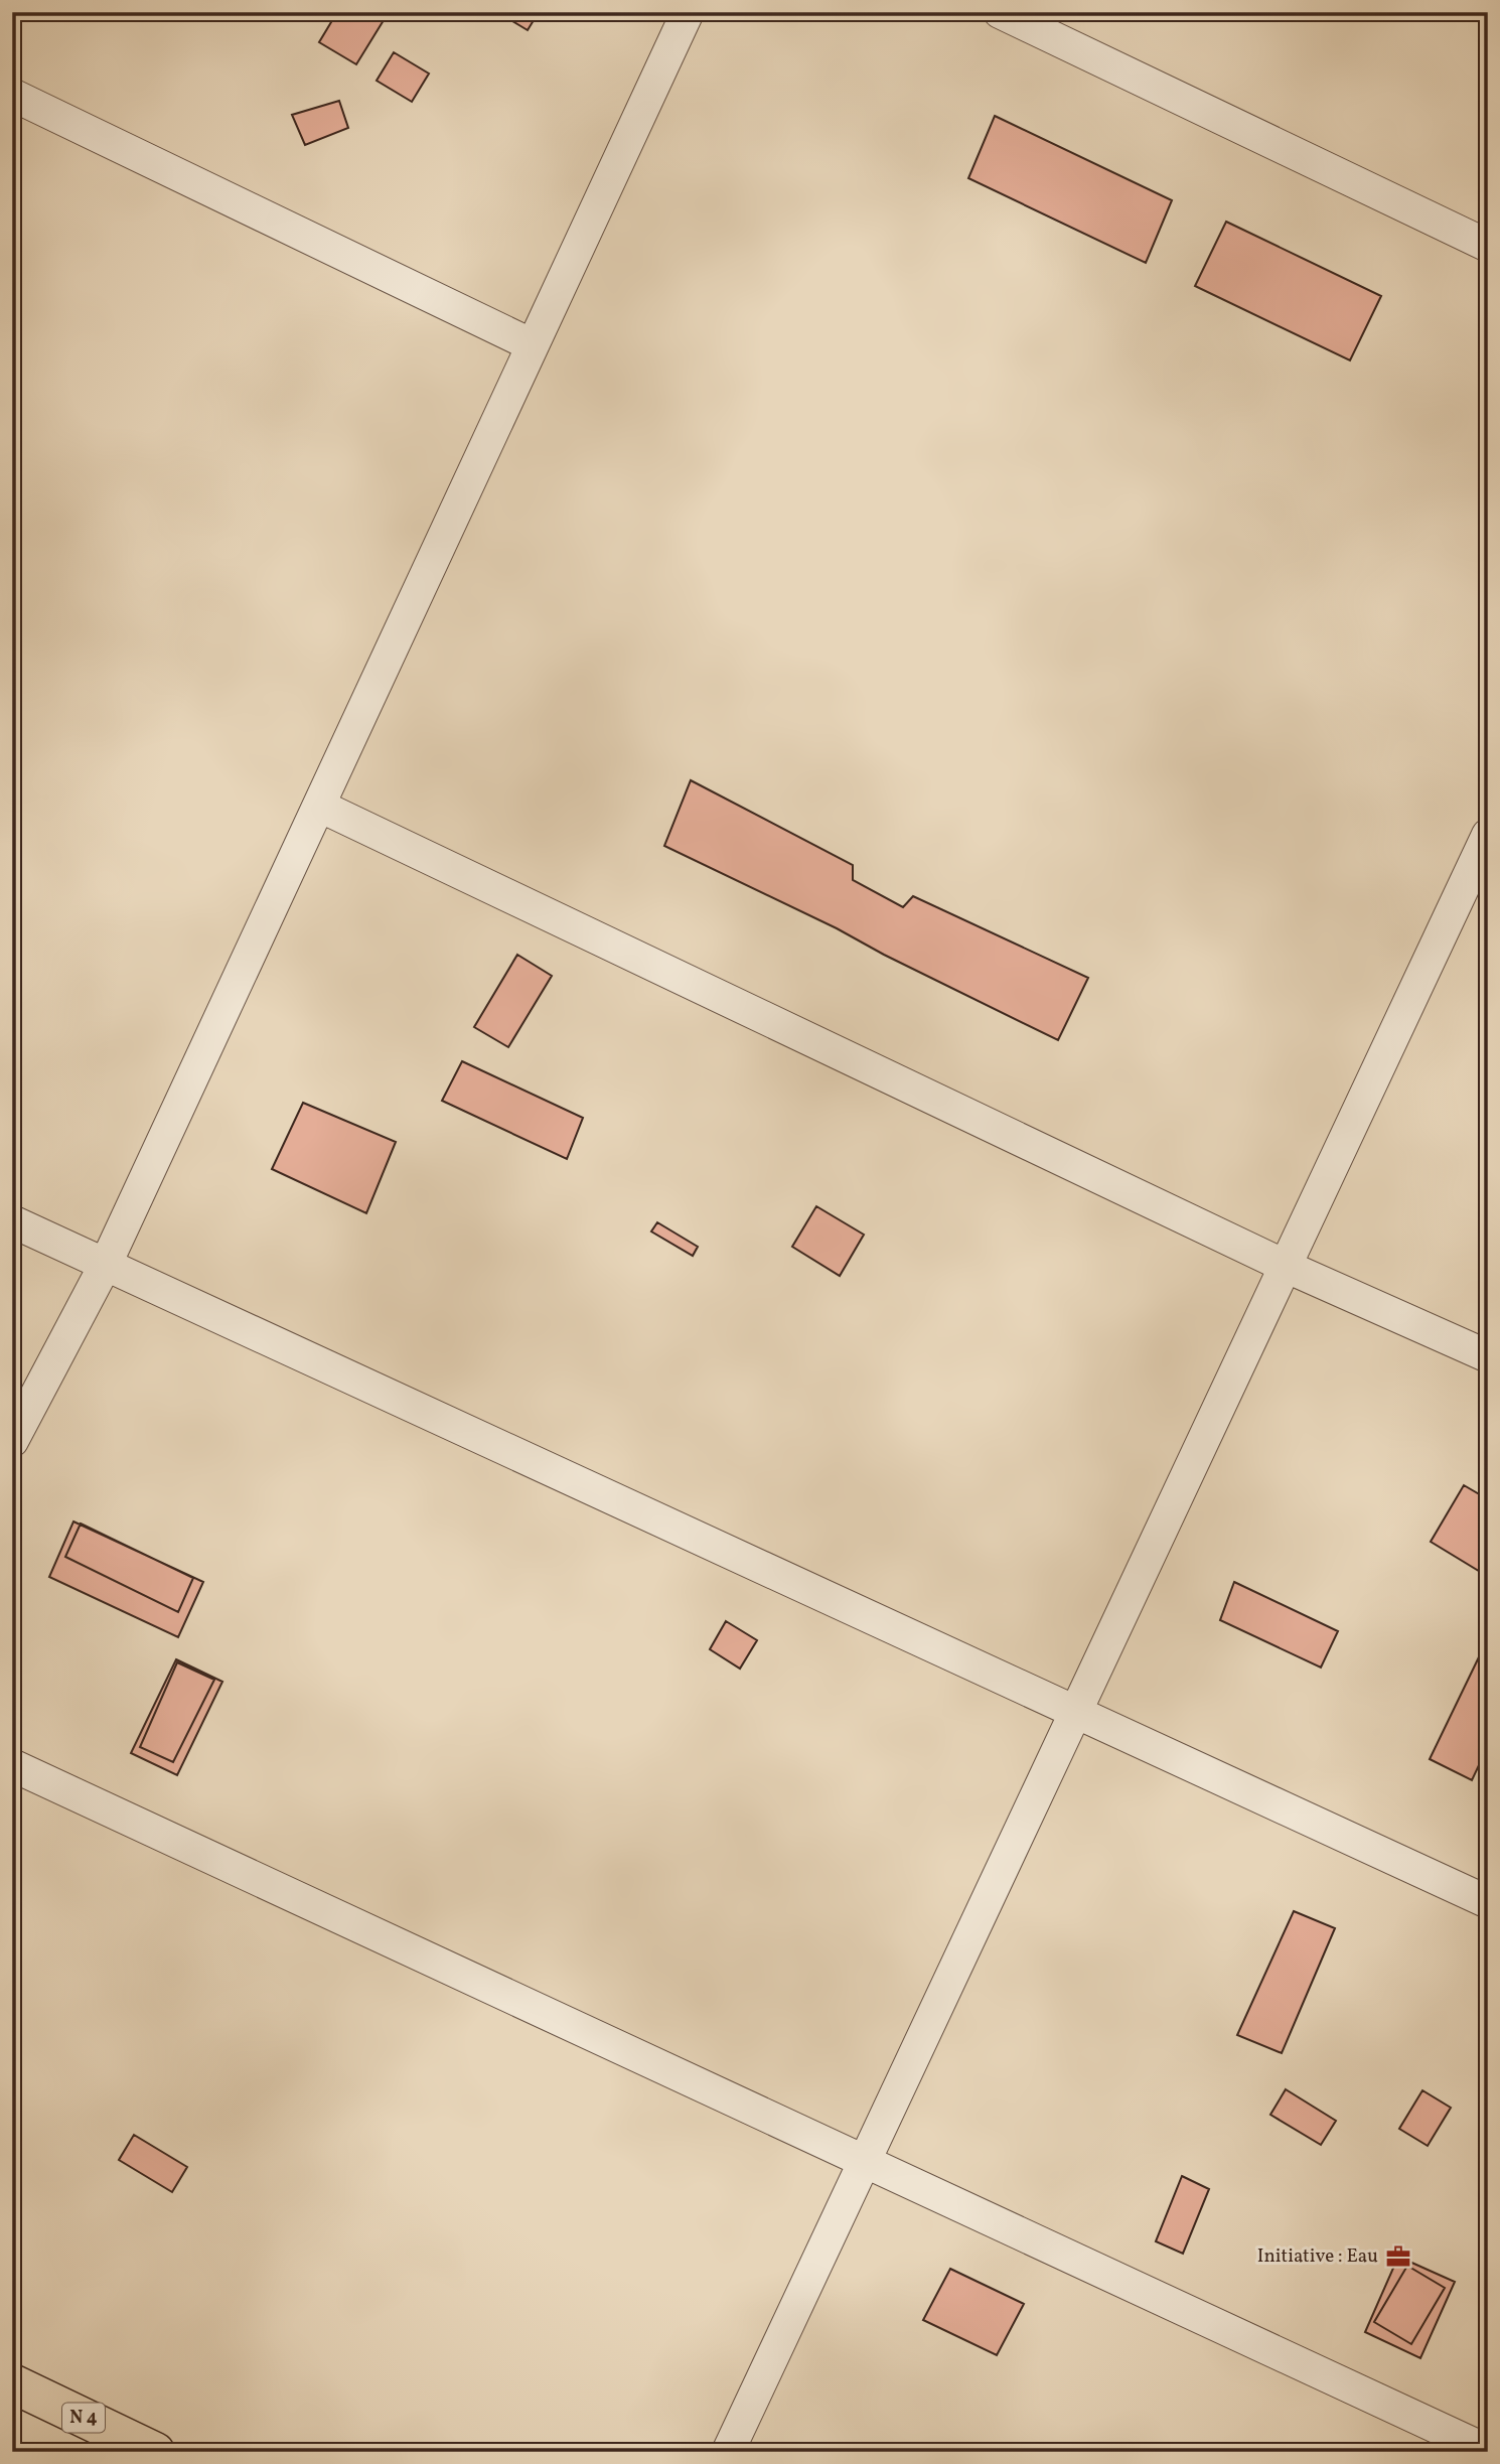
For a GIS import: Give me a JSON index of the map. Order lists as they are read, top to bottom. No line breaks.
{"streets":{"highway":["N 4"]},"places":{"office":["Initiative : Eau"]}}
